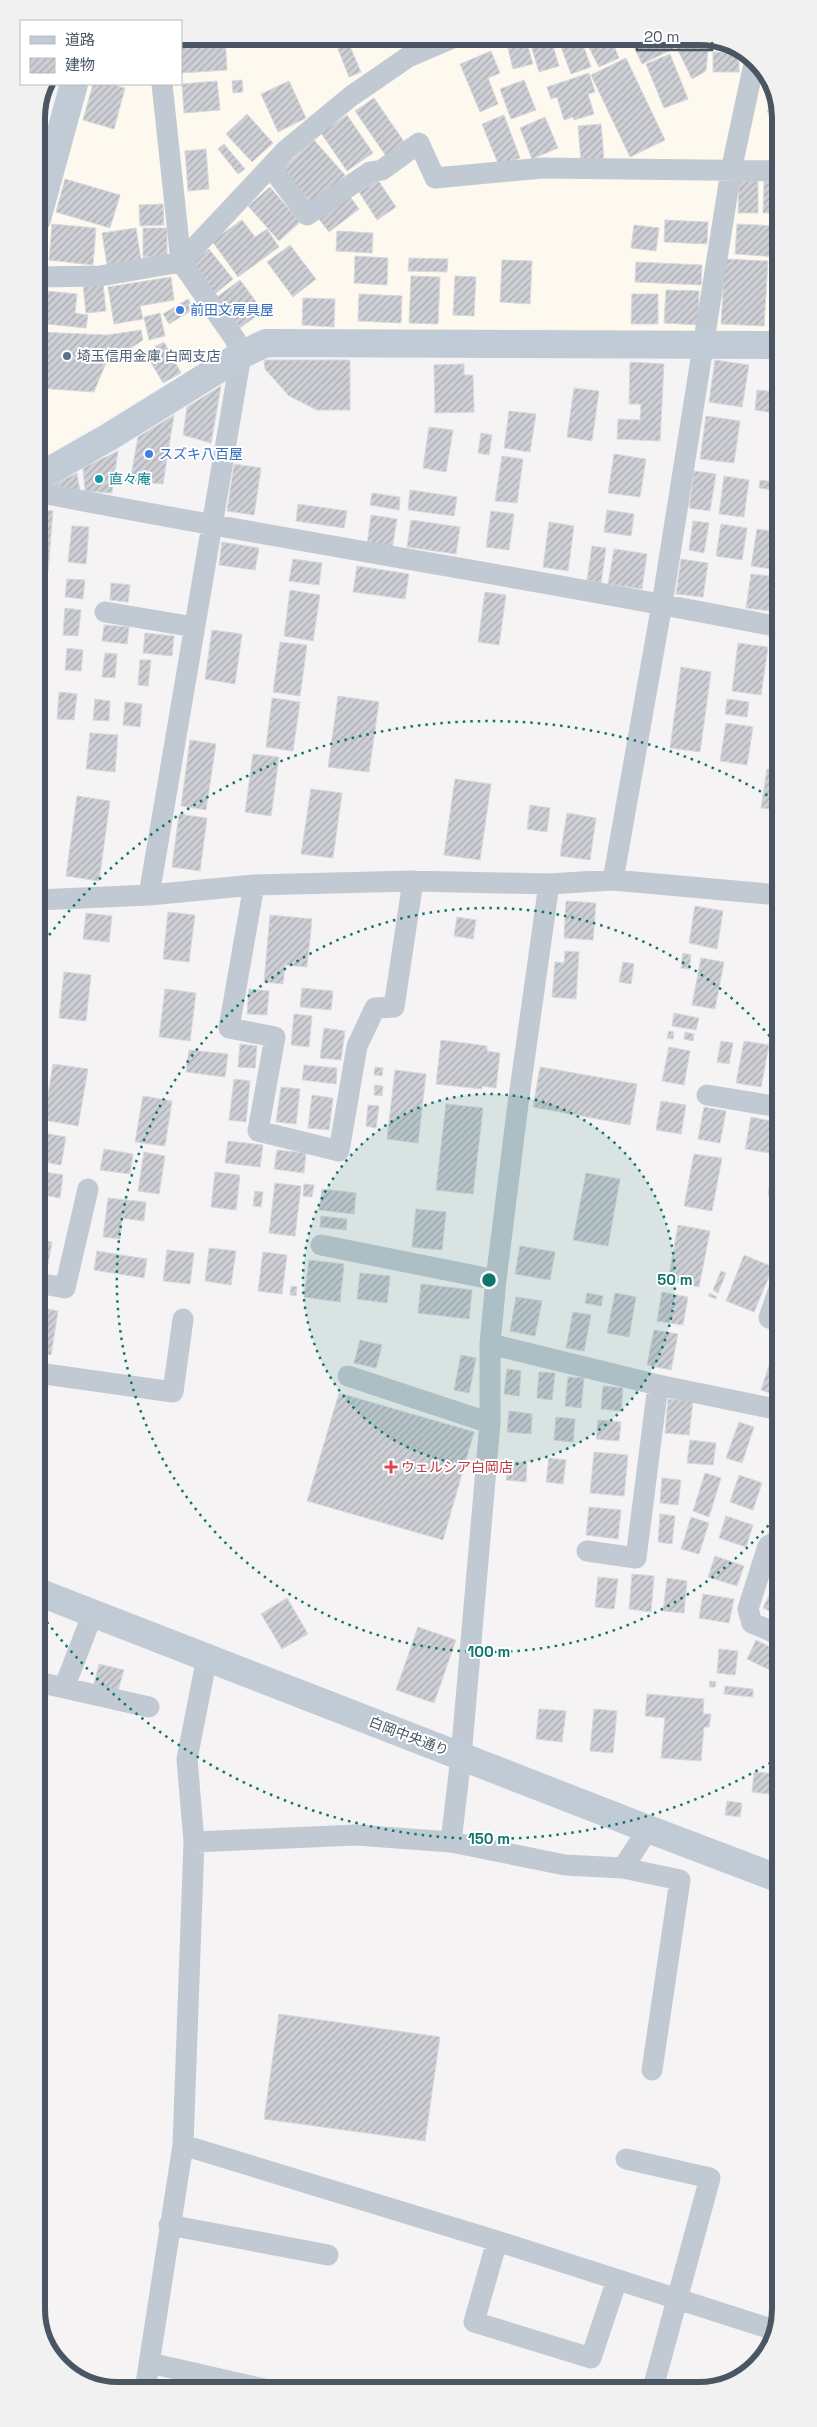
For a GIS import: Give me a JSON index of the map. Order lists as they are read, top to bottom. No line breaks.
{"streets":{"street":["白岡中央通り"]},"places":{"other":["前田文房具屋","埼玉信用金庫 白岡支店","スズキ八百屋","直々庵"],"health":["ウェルシア白岡店"]},"legend":["道路","建物"],"scale_bar":"20 m","rings":["50 m","100 m","150 m"]}
